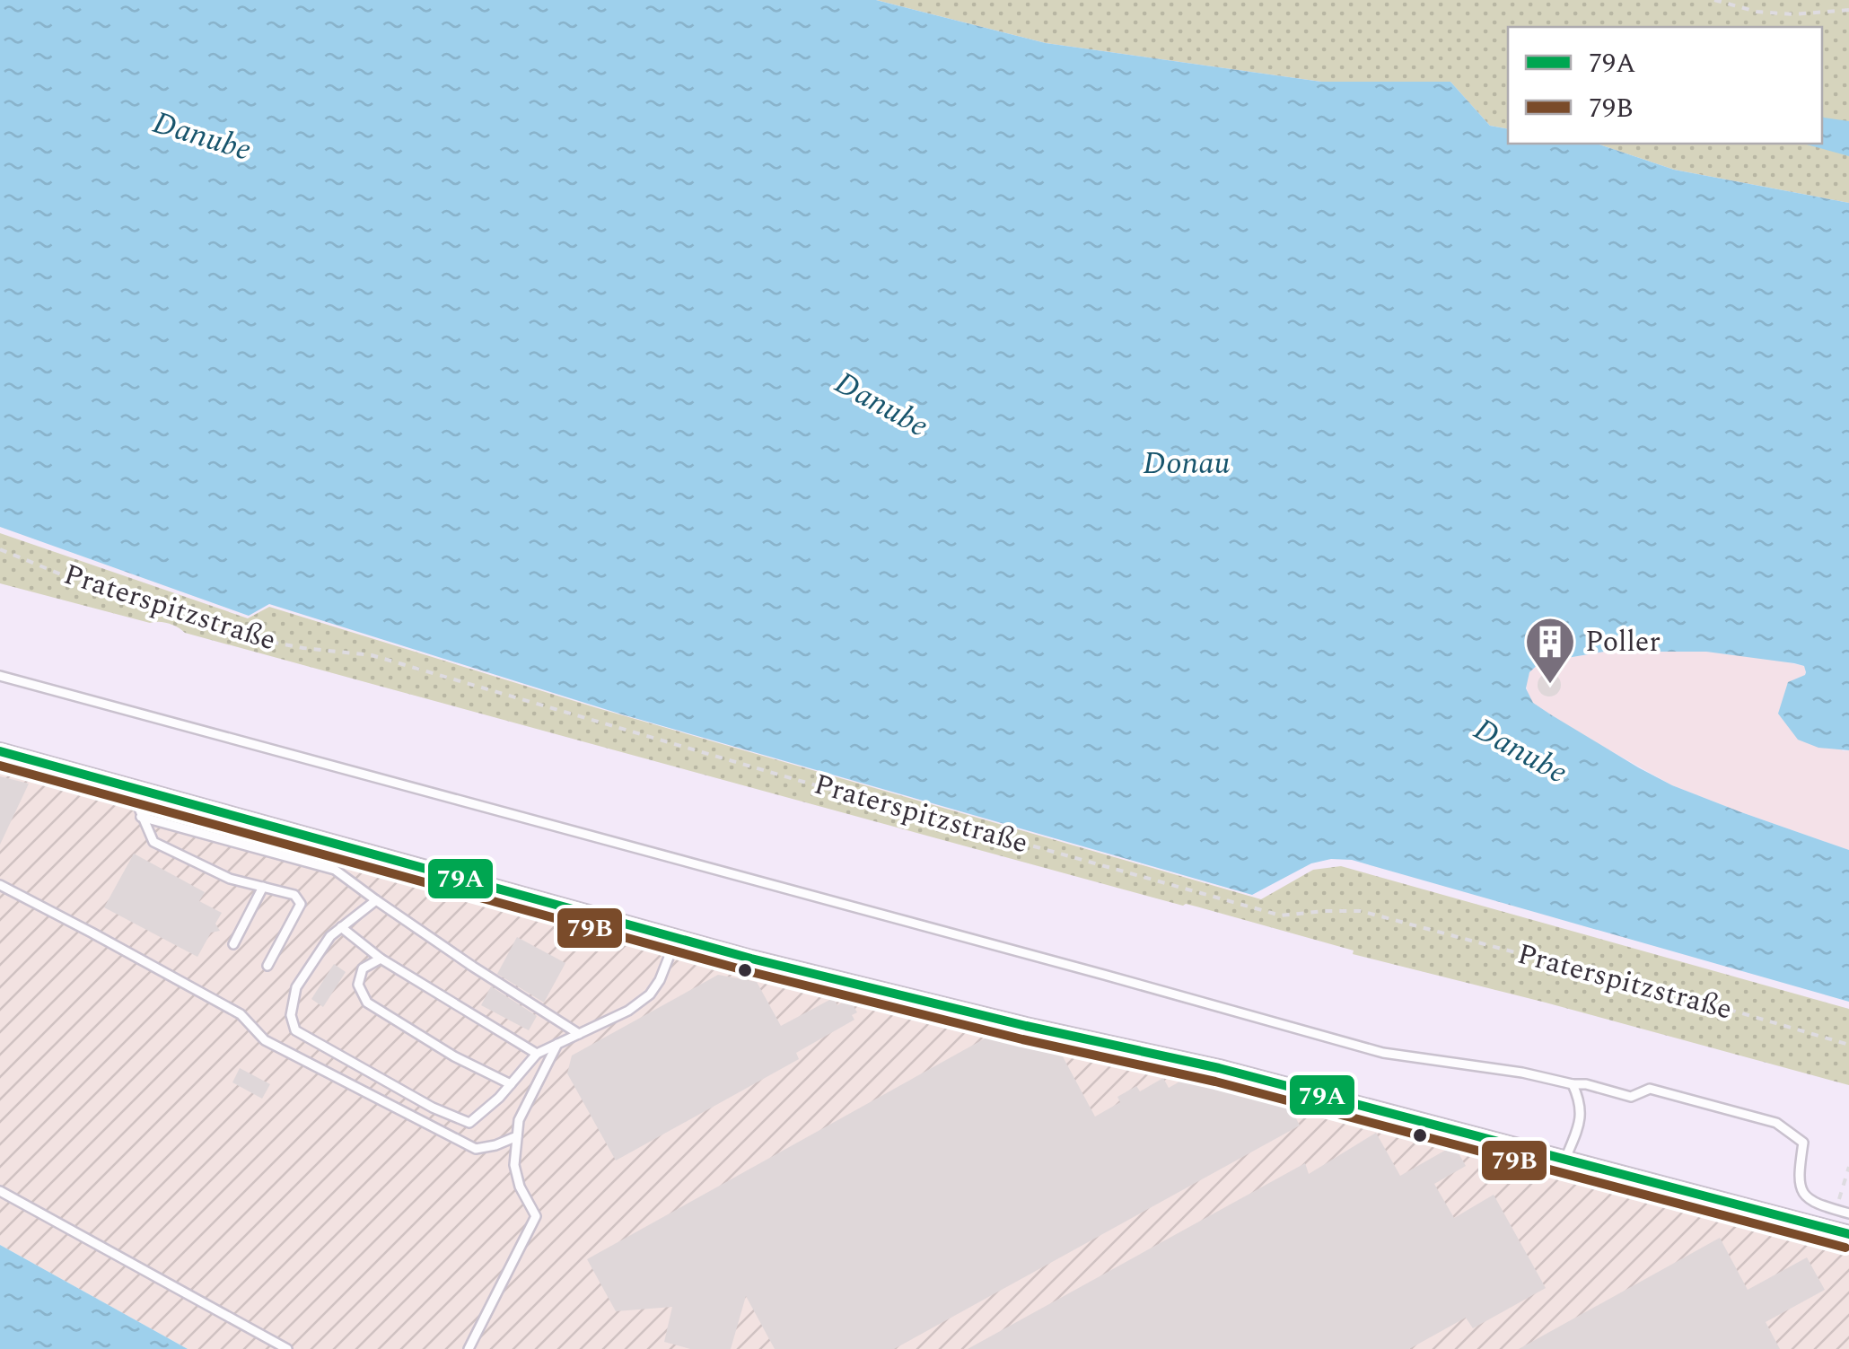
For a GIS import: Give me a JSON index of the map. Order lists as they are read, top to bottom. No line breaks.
{"streets":{"path":["Praterspitzstraße"]},"water":["Danube","Donau"],"places":{"building":["Poller"]},"lines":["transit line 79A","transit line 79B"],"legend":["79A","79B"]}
